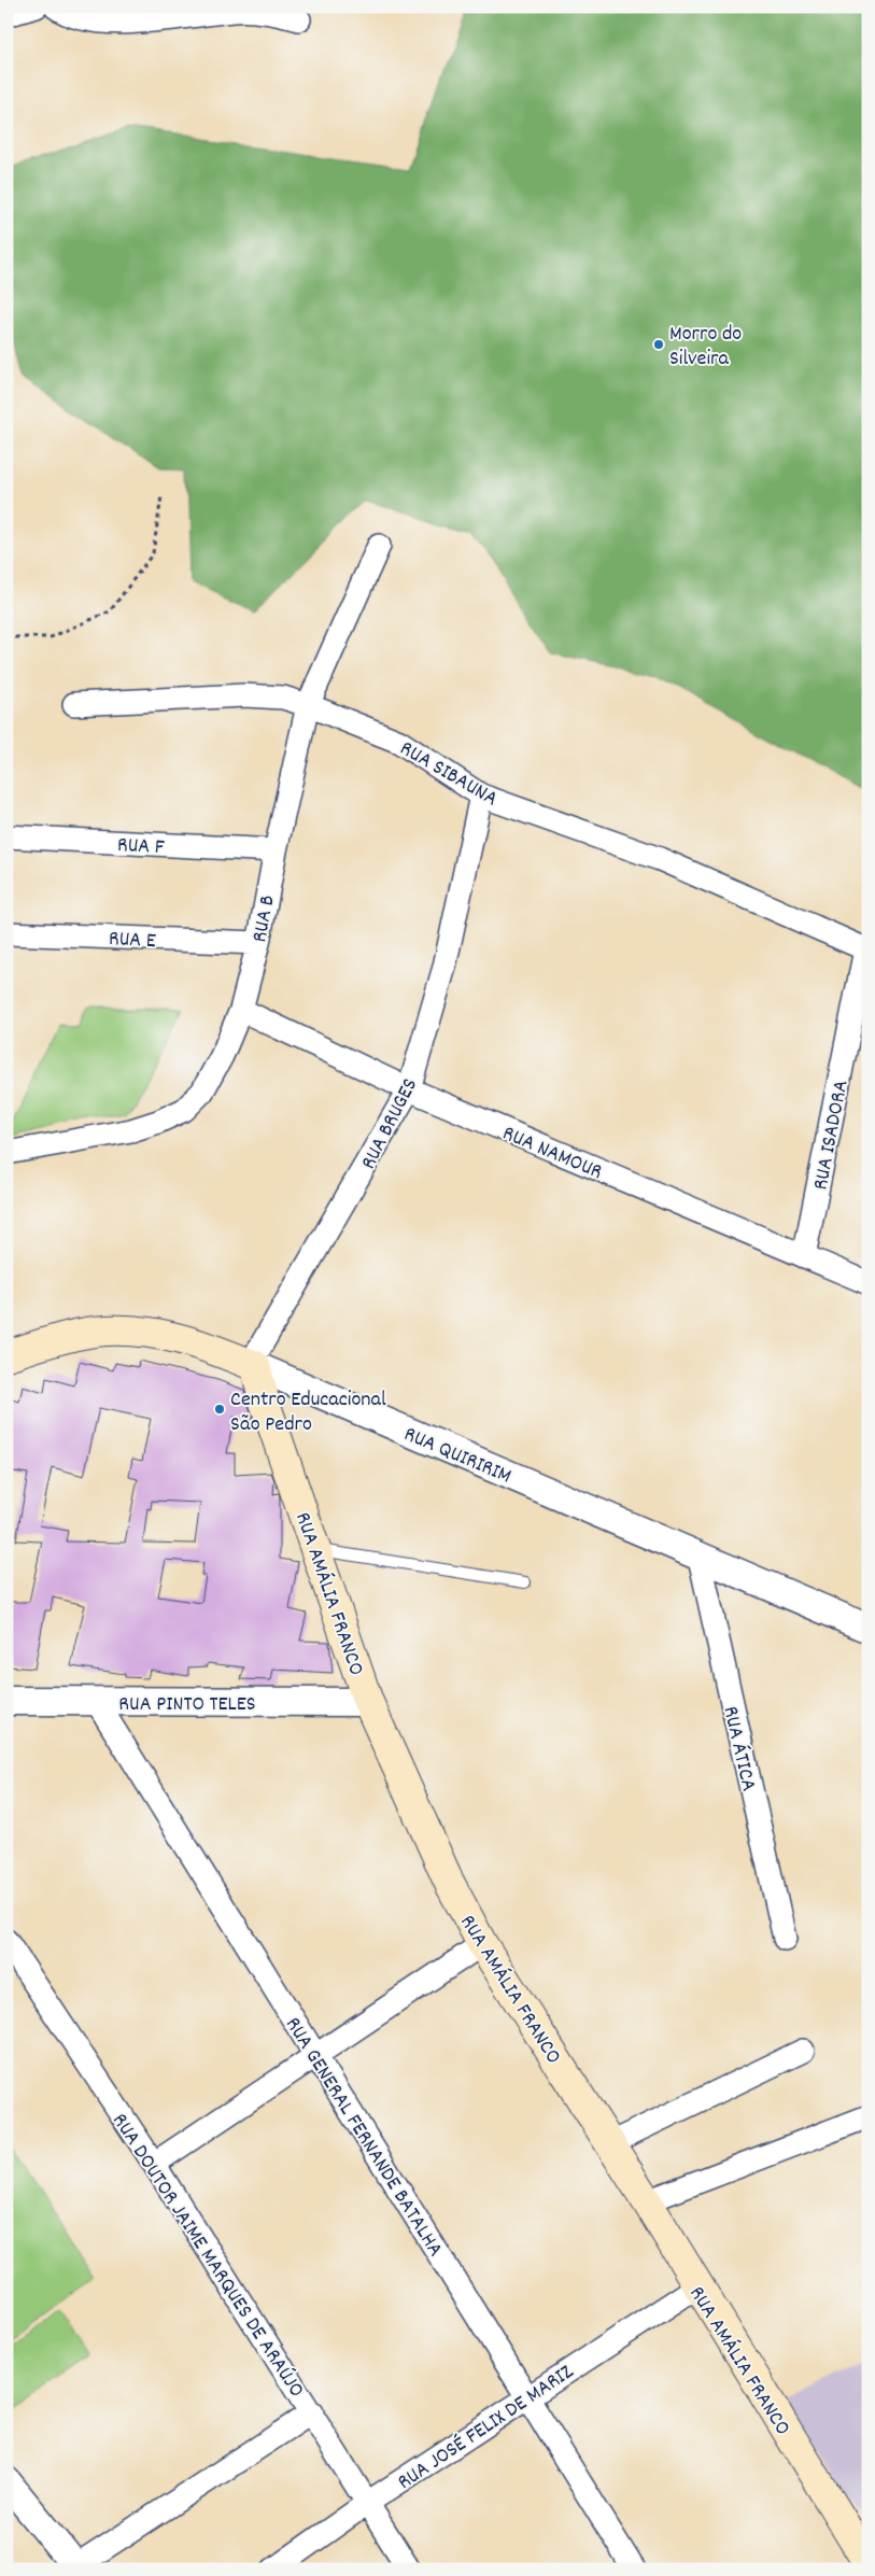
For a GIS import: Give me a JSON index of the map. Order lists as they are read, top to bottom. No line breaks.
{"streets":{"main road":["RUA QUIRIRIM","RUA AMÁLIA FRANCO"],"street":["RUA SIBAUNA","RUA F","RUA B","RUA E","RUA BRUGES","RUA ISADORA","RUA NAMOUR","RUA PINTO TELES","RUA ÁTICA","RUA GENERAL FERNANDE BATALHA","RUA DOUTOR JAIME MARQUES DE ARAÚJO","RUA JOSÉ FELIX DE MARIZ"]},"crossings":[["RUA SIBAUNA","RUA B"],["RUA SIBAUNA","RUA BRUGES"],["RUA SIBAUNA","RUA ISADORA"],["RUA F","RUA B"],["RUA B","RUA E"],["RUA B","RUA NAMOUR"],["RUA BRUGES","RUA NAMOUR"],["RUA BRUGES","RUA QUIRIRIM"],["RUA BRUGES","RUA AMÁLIA FRANCO"],["RUA ISADORA","RUA NAMOUR"],["RUA QUIRIRIM","RUA AMÁLIA FRANCO"],["RUA QUIRIRIM","RUA ÁTICA"],["RUA AMÁLIA FRANCO","RUA PINTO TELES"],["RUA AMÁLIA FRANCO","RUA JOSÉ FELIX DE MARIZ"],["RUA PINTO TELES","RUA GENERAL FERNANDE BATALHA"],["RUA GENERAL FERNANDE BATALHA","RUA JOSÉ FELIX DE MARIZ"],["RUA DOUTOR JAIME MARQUES DE ARAÚJO","RUA JOSÉ FELIX DE MARIZ"]],"places":["Morro do Silveira","Centro Educacional São Pedro"]}
